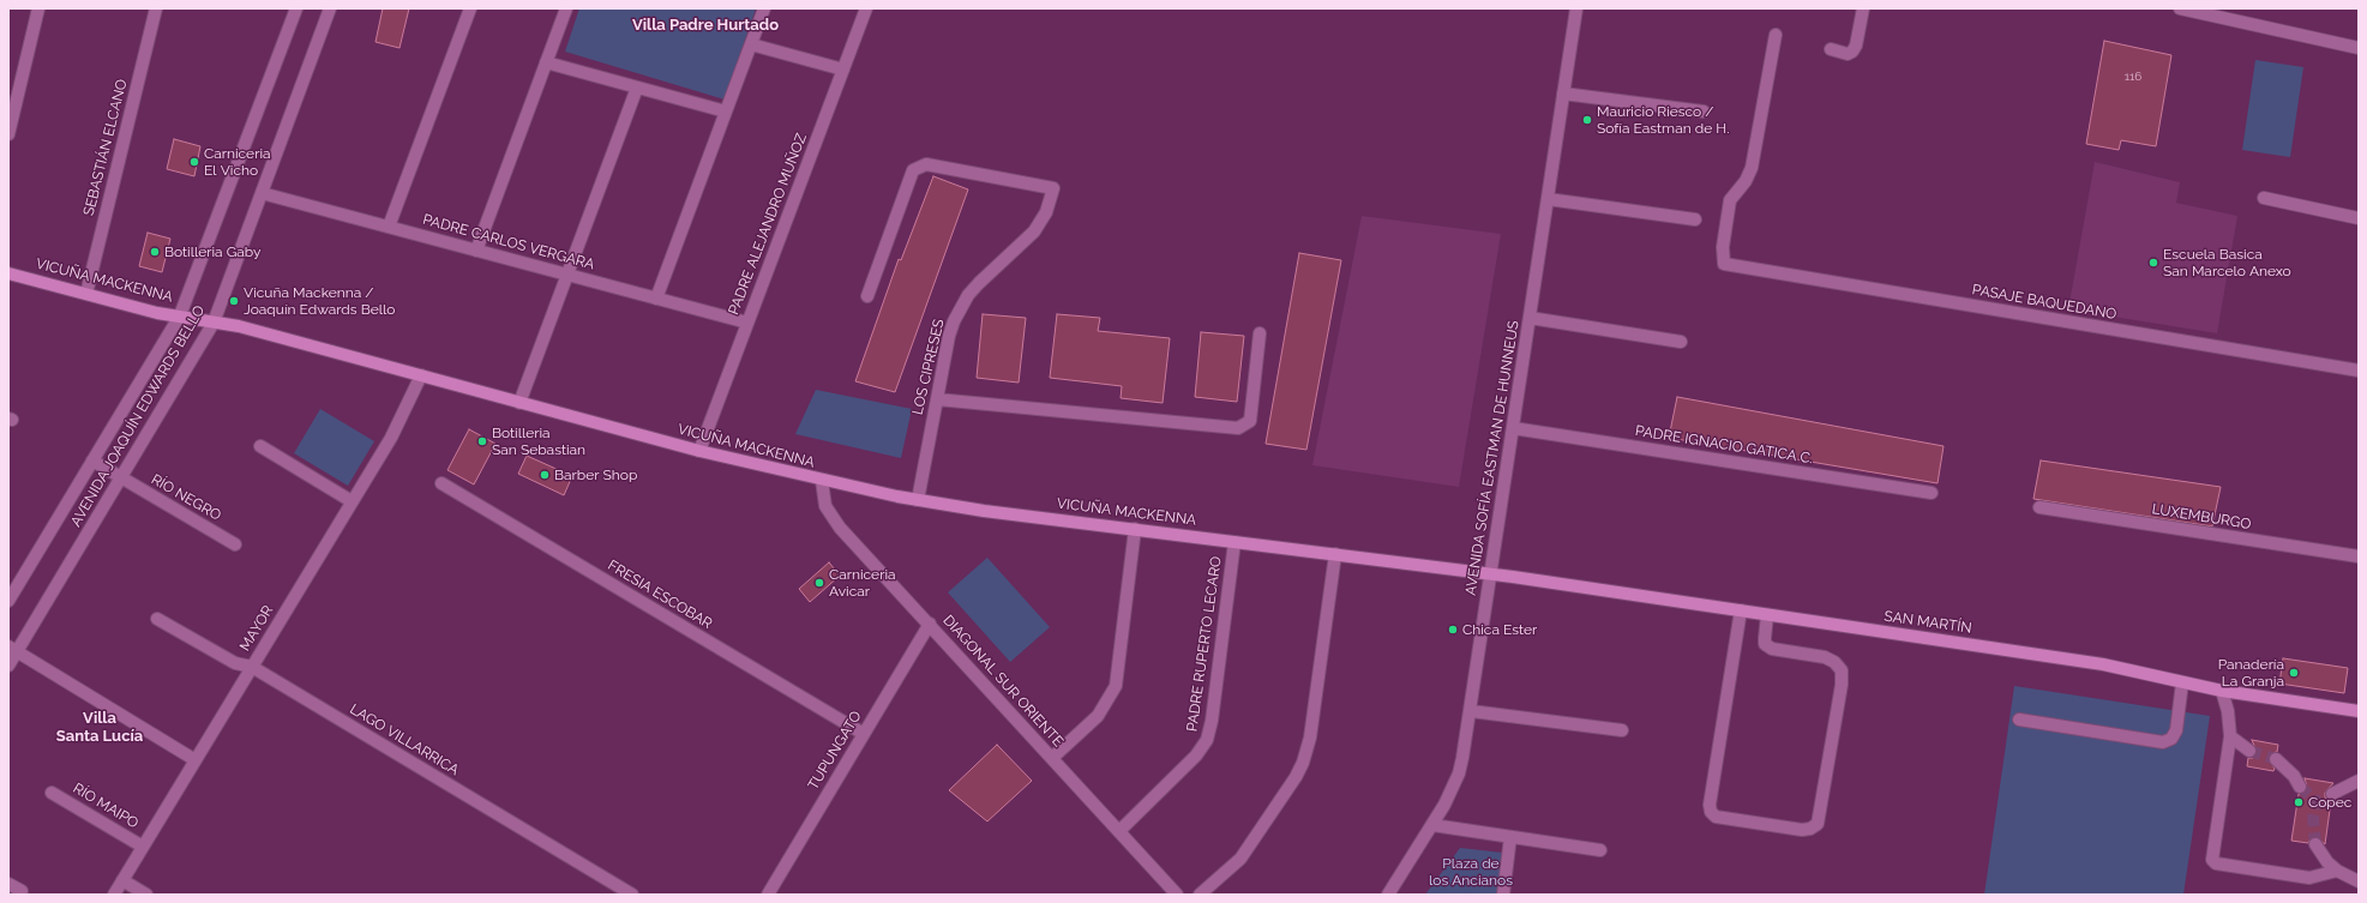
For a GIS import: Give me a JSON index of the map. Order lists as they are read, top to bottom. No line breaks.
{"streets":{"main road":["VICUÑA MACKENNA","SAN MARTÍN"],"street":["SEBASTIÁN ELCANO","PADRE ALEJANDRO MUÑOZ","PADRE CARLOS VERGARA","PASAJE BAQUEDANO","LOS CIPRESES","AVENIDA JOAQUÍN EDWARDS BELLO","PADRE IGNACIO GATICA C.","AVENIDA SOFÍA EASTMAN DE HUNNEUS","RÍO NEGRO","LUXEMBURGO","FRESIA ESCOBAR","MAYOR","PADRE RUPERTO LECARO","DIAGONAL SUR ORIENTE","LAGO VILLARRICA","TUPUNGATO","RÍO MAIPO"]},"crossings":[["SEBASTIÁN ELCANO","VICUÑA MACKENNA"],["PADRE ALEJANDRO MUÑOZ","PADRE CARLOS VERGARA"],["PADRE ALEJANDRO MUÑOZ","VICUÑA MACKENNA"],["PADRE CARLOS VERGARA","AVENIDA JOAQUÍN EDWARDS BELLO"],["VICUÑA MACKENNA","LOS CIPRESES"],["VICUÑA MACKENNA","AVENIDA JOAQUÍN EDWARDS BELLO"],["VICUÑA MACKENNA","AVENIDA SOFÍA EASTMAN DE HUNNEUS"],["VICUÑA MACKENNA","SAN MARTÍN"],["VICUÑA MACKENNA","MAYOR"],["VICUÑA MACKENNA","PADRE RUPERTO LECARO"],["VICUÑA MACKENNA","DIAGONAL SUR ORIENTE"],["AVENIDA JOAQUÍN EDWARDS BELLO","RÍO NEGRO"],["PADRE IGNACIO GATICA C.","AVENIDA SOFÍA EASTMAN DE HUNNEUS"],["AVENIDA SOFÍA EASTMAN DE HUNNEUS","SAN MARTÍN"],["FRESIA ESCOBAR","TUPUNGATO"],["MAYOR","LAGO VILLARRICA"],["MAYOR","RÍO MAIPO"],["PADRE RUPERTO LECARO","DIAGONAL SUR ORIENTE"],["DIAGONAL SUR ORIENTE","TUPUNGATO"]],"districts":["Villa Padre Hurtado","Villa Santa Lucía"],"parks":["Plaza de los Ancianos"],"places":["Mauricio Riesco / Sofía Eastman de H.","Carniceria El Vicho","Botilleria Gaby","Escuela Basica San Marcelo Anexo","Vicuña Mackenna / Joaquín Edwards Bello","Botilleria San Sebastian","Barber Shop","Carniceria Avicar","Chica Ester","Panadería La Granja","Copec"],"house_numbers":["116"]}
